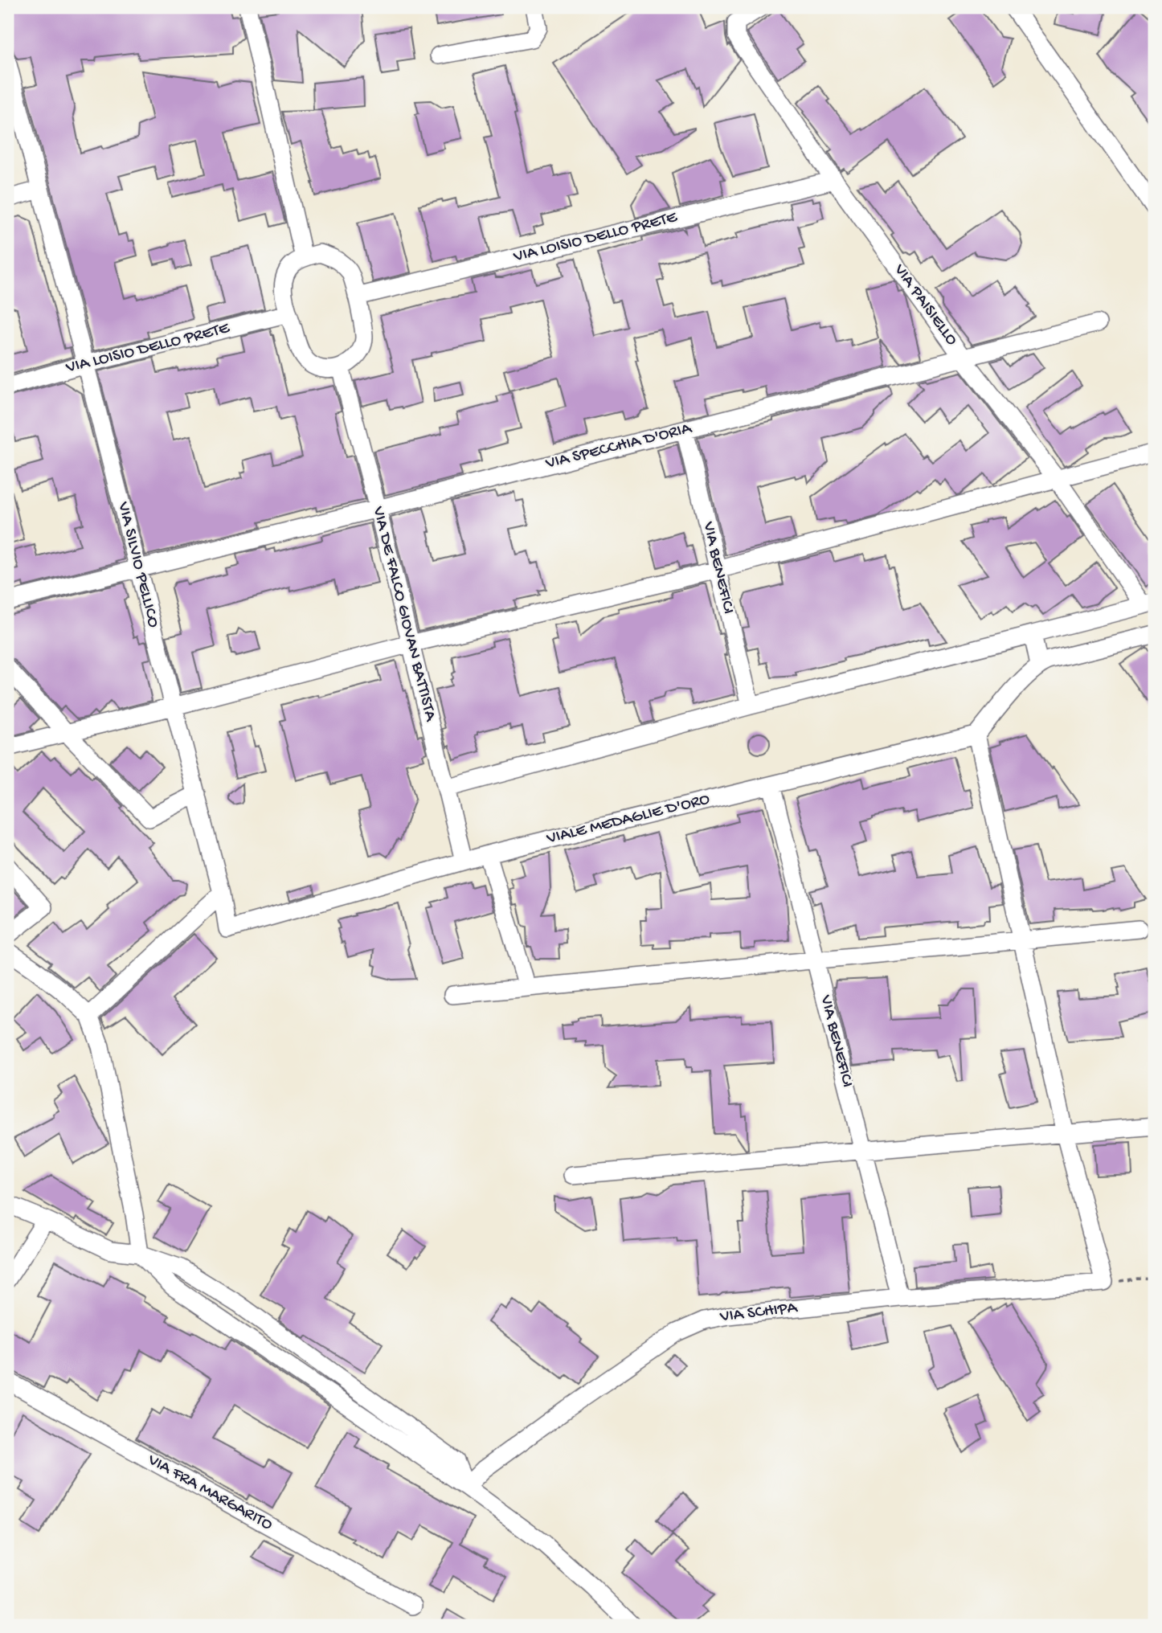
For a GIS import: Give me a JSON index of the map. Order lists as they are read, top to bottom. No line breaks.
{"streets":{"street":["VIA LOISIO DELLO PRETE","VIA PAISIELLO","VIA SPECCHIA D'ORIA","VIA SILVIO PELLICO","VIA BENEFICI","VIA DE FALCO GIOVAN BATTISTA","VIALE MEDAGLIE D'ORO","VIA SCHIPA","VIA FRA MARGARITO"]},"crossings":[["VIA LOISIO DELLO PRETE","VIA PAISIELLO"],["VIA LOISIO DELLO PRETE","VIA SILVIO PELLICO"],["VIA LOISIO DELLO PRETE","VIA DE FALCO GIOVAN BATTISTA"],["VIA PAISIELLO","VIA SPECCHIA D'ORIA"],["VIA SPECCHIA D'ORIA","VIA SILVIO PELLICO"],["VIA SPECCHIA D'ORIA","VIA BENEFICI"],["VIA SPECCHIA D'ORIA","VIA DE FALCO GIOVAN BATTISTA"],["VIA SILVIO PELLICO","VIALE MEDAGLIE D'ORO"],["VIA BENEFICI","VIALE MEDAGLIE D'ORO"],["VIA BENEFICI","VIA SCHIPA"],["VIA DE FALCO GIOVAN BATTISTA","VIALE MEDAGLIE D'ORO"]]}
